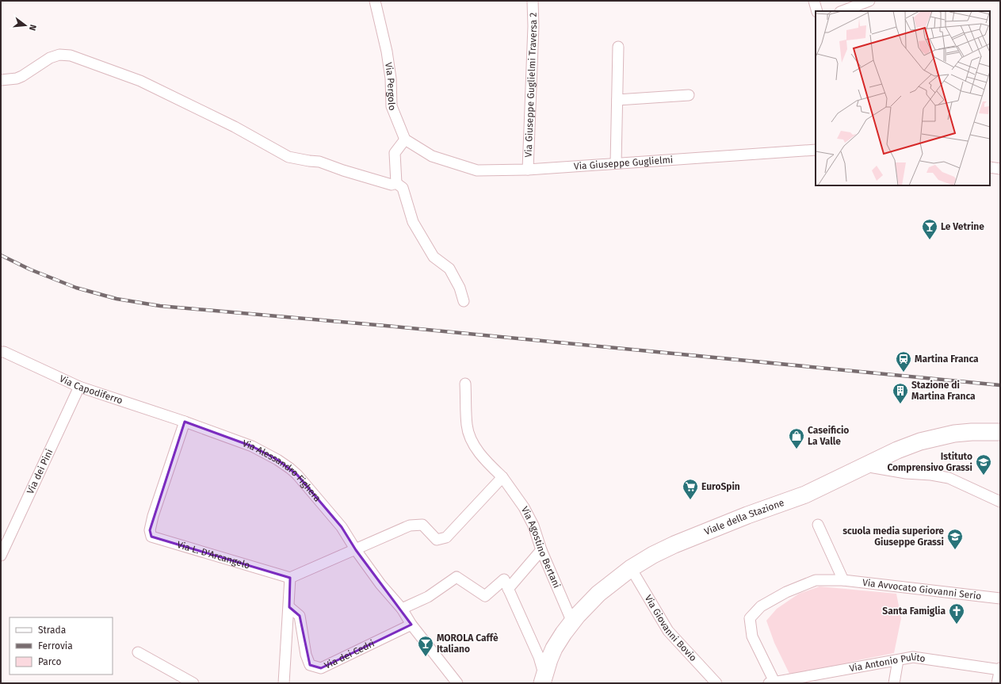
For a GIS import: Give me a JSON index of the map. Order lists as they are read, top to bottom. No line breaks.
{"streets":{"main road":["Viale della Stazione"],"street":["Via Giuseppe Guglielmi Traversa 2","Via Pergolo","Via Giuseppe Guglielmi","Via Capodiferro","Via dei Pini","Via Alessandro Fighera","Via Agostino Bertani","Via L. D'Arcangelo","Via Avvocato Giovanni Serio","Via Giovanni Bovio","Via dei Cedri","Via Antonio Pulito"]},"crossings":[["Via Giuseppe Guglielmi Traversa 2","Via Giuseppe Guglielmi"],["Via Pergolo","Via Giuseppe Guglielmi"],["Via Capodiferro","Via dei Pini"],["Via Capodiferro","Via Alessandro Fighera"],["Via Capodiferro","Via L. D'Arcangelo"],["Via Alessandro Fighera","Via L. D'Arcangelo"],["Via Alessandro Fighera","Via dei Cedri"],["Viale della Stazione","Via Agostino Bertani"],["Viale della Stazione","Via Giovanni Bovio"],["Via Avvocato Giovanni Serio","Via Antonio Pulito"]],"places":{"bar":["Le Vetrine","MOROLA Caffè Italiano"],"station":["Martina Franca"],"building":["Stazione di Martina Franca"],"shop":["Caseificio La Valle"],"school or university":["Istituto Comprensivo Grassi","scuola media superiore Giuseppe Grassi"],"supermarket":["EuroSpin"],"church":["Santa Famiglia"]},"legend":["Strada","Ferrovia","Parco"],"north":"right"}
